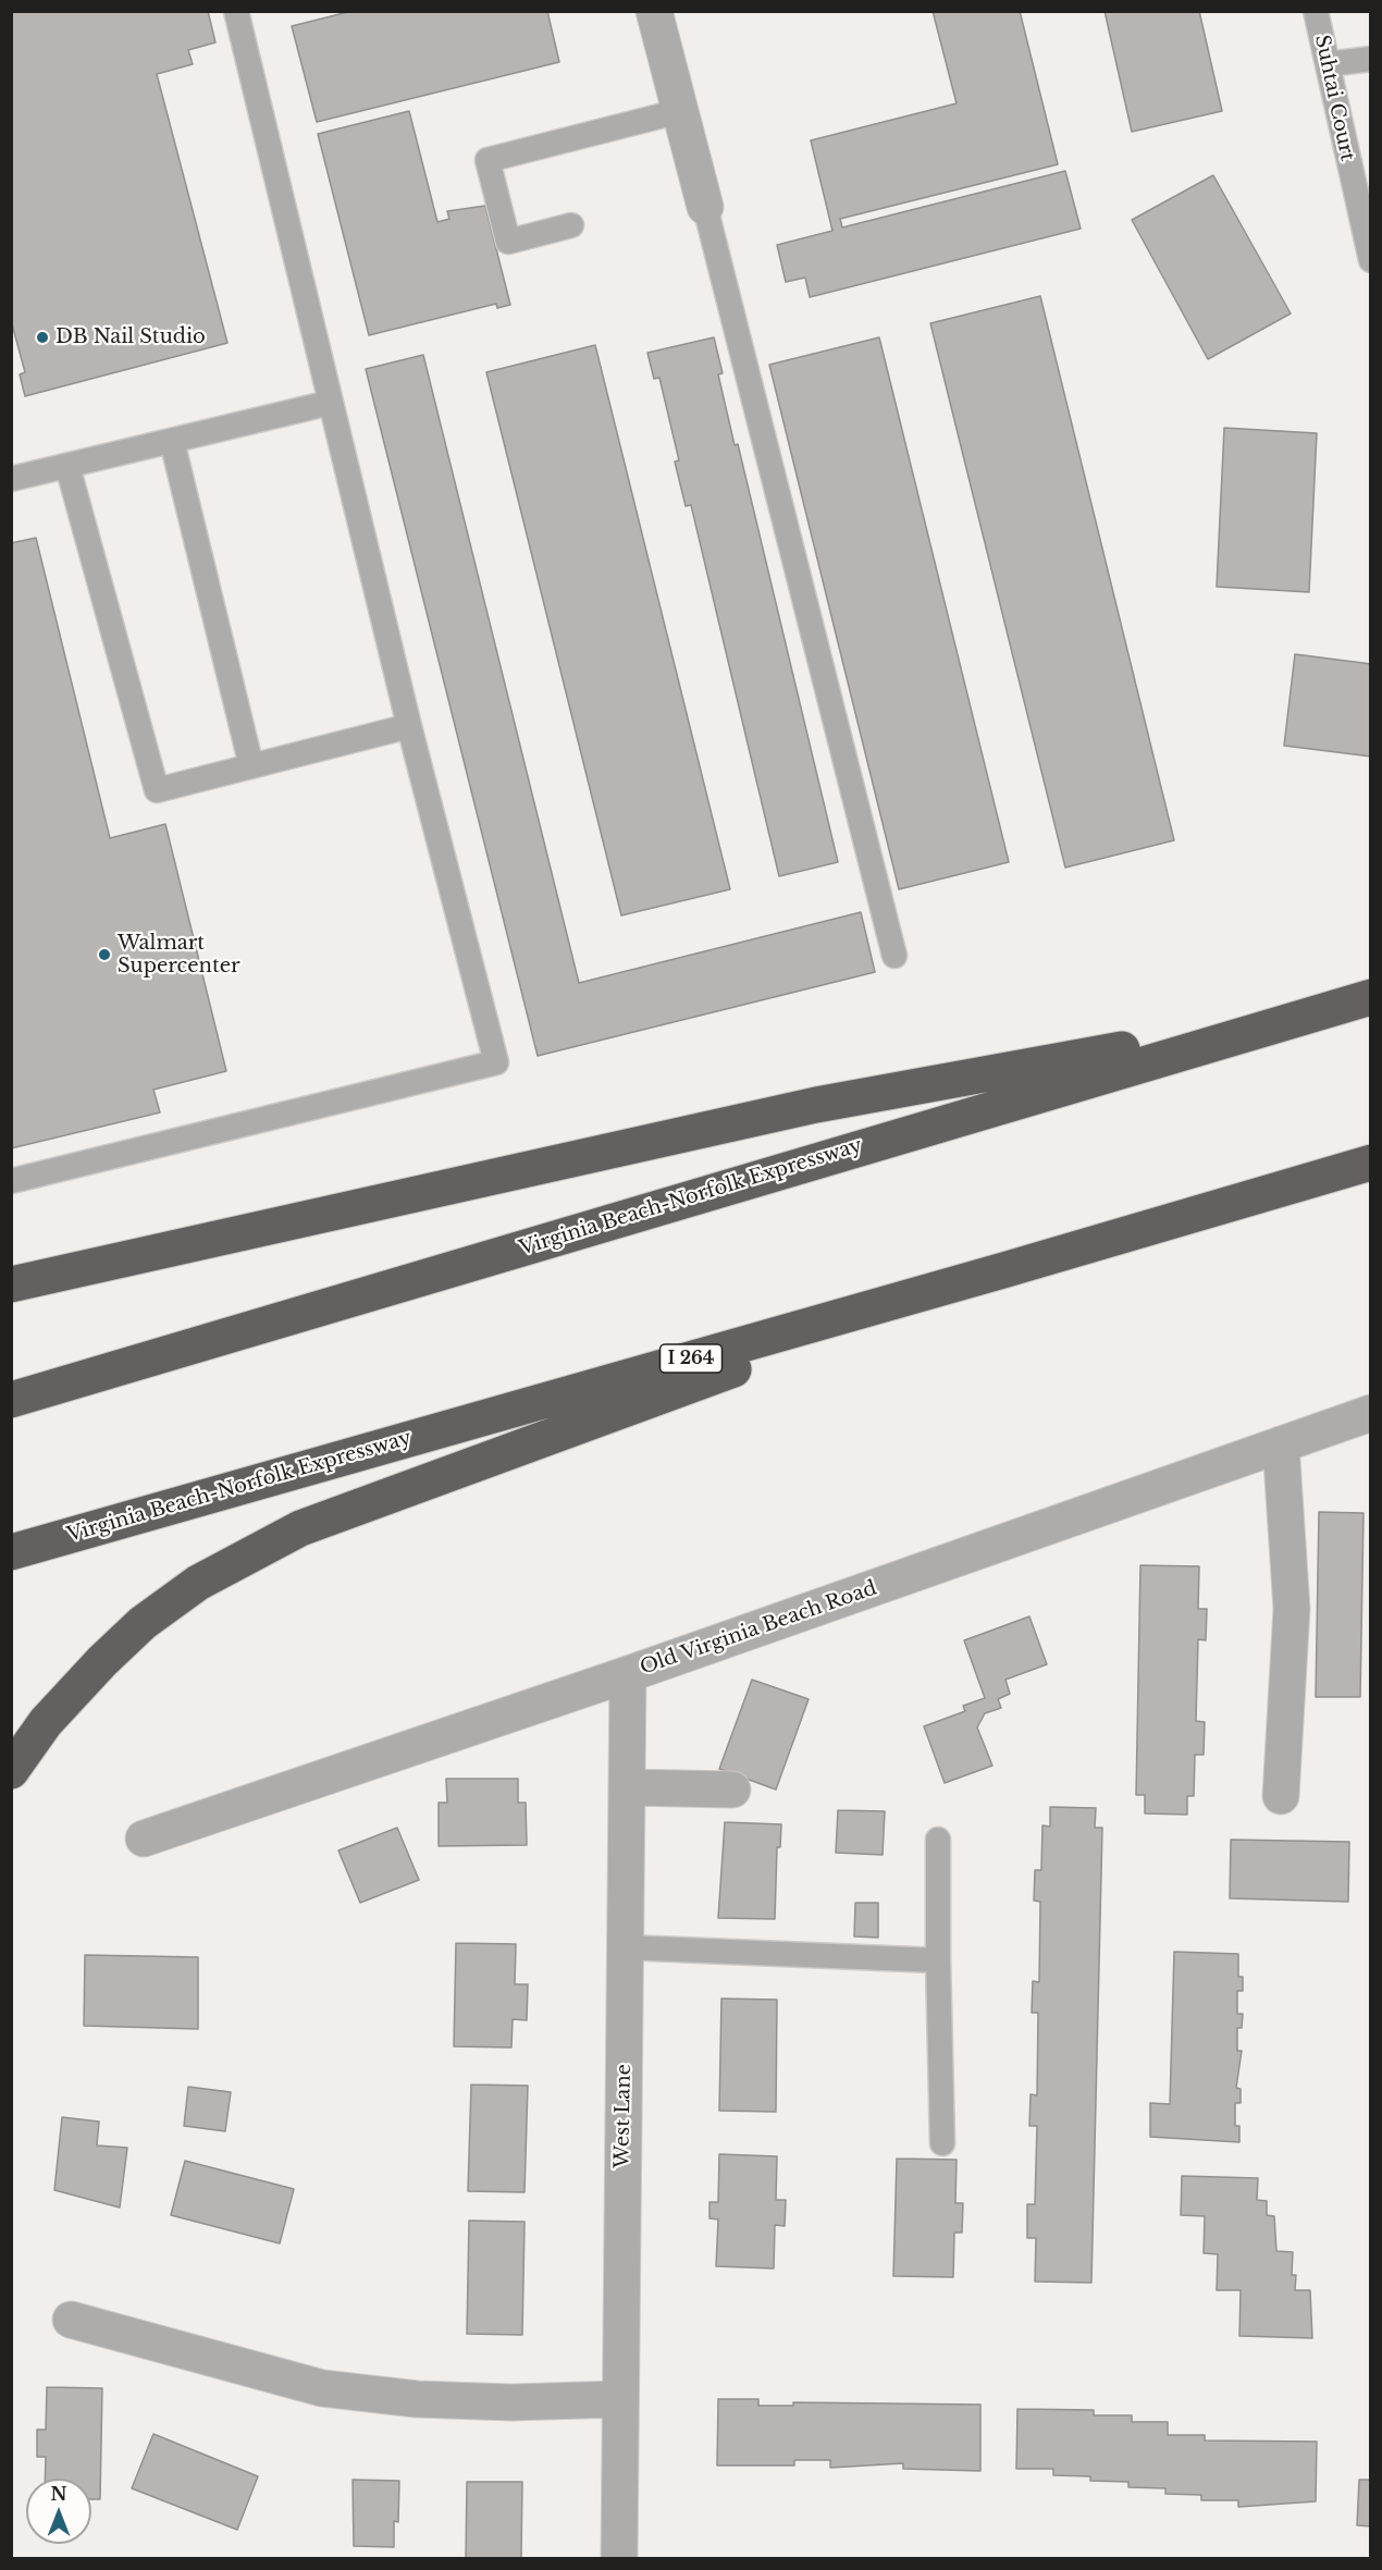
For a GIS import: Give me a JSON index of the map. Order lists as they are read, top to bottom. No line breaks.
{"streets":{"highway":["Virginia Beach-Norfolk Expressway","I 264"],"street":["Old Virginia Beach Road","West Lane"],"lane":["Suhtai Court"]},"crossings":[["Old Virginia Beach Road","West Lane"]],"places":["DB Nail Studio","Walmart Supercenter"],"north":"top"}
